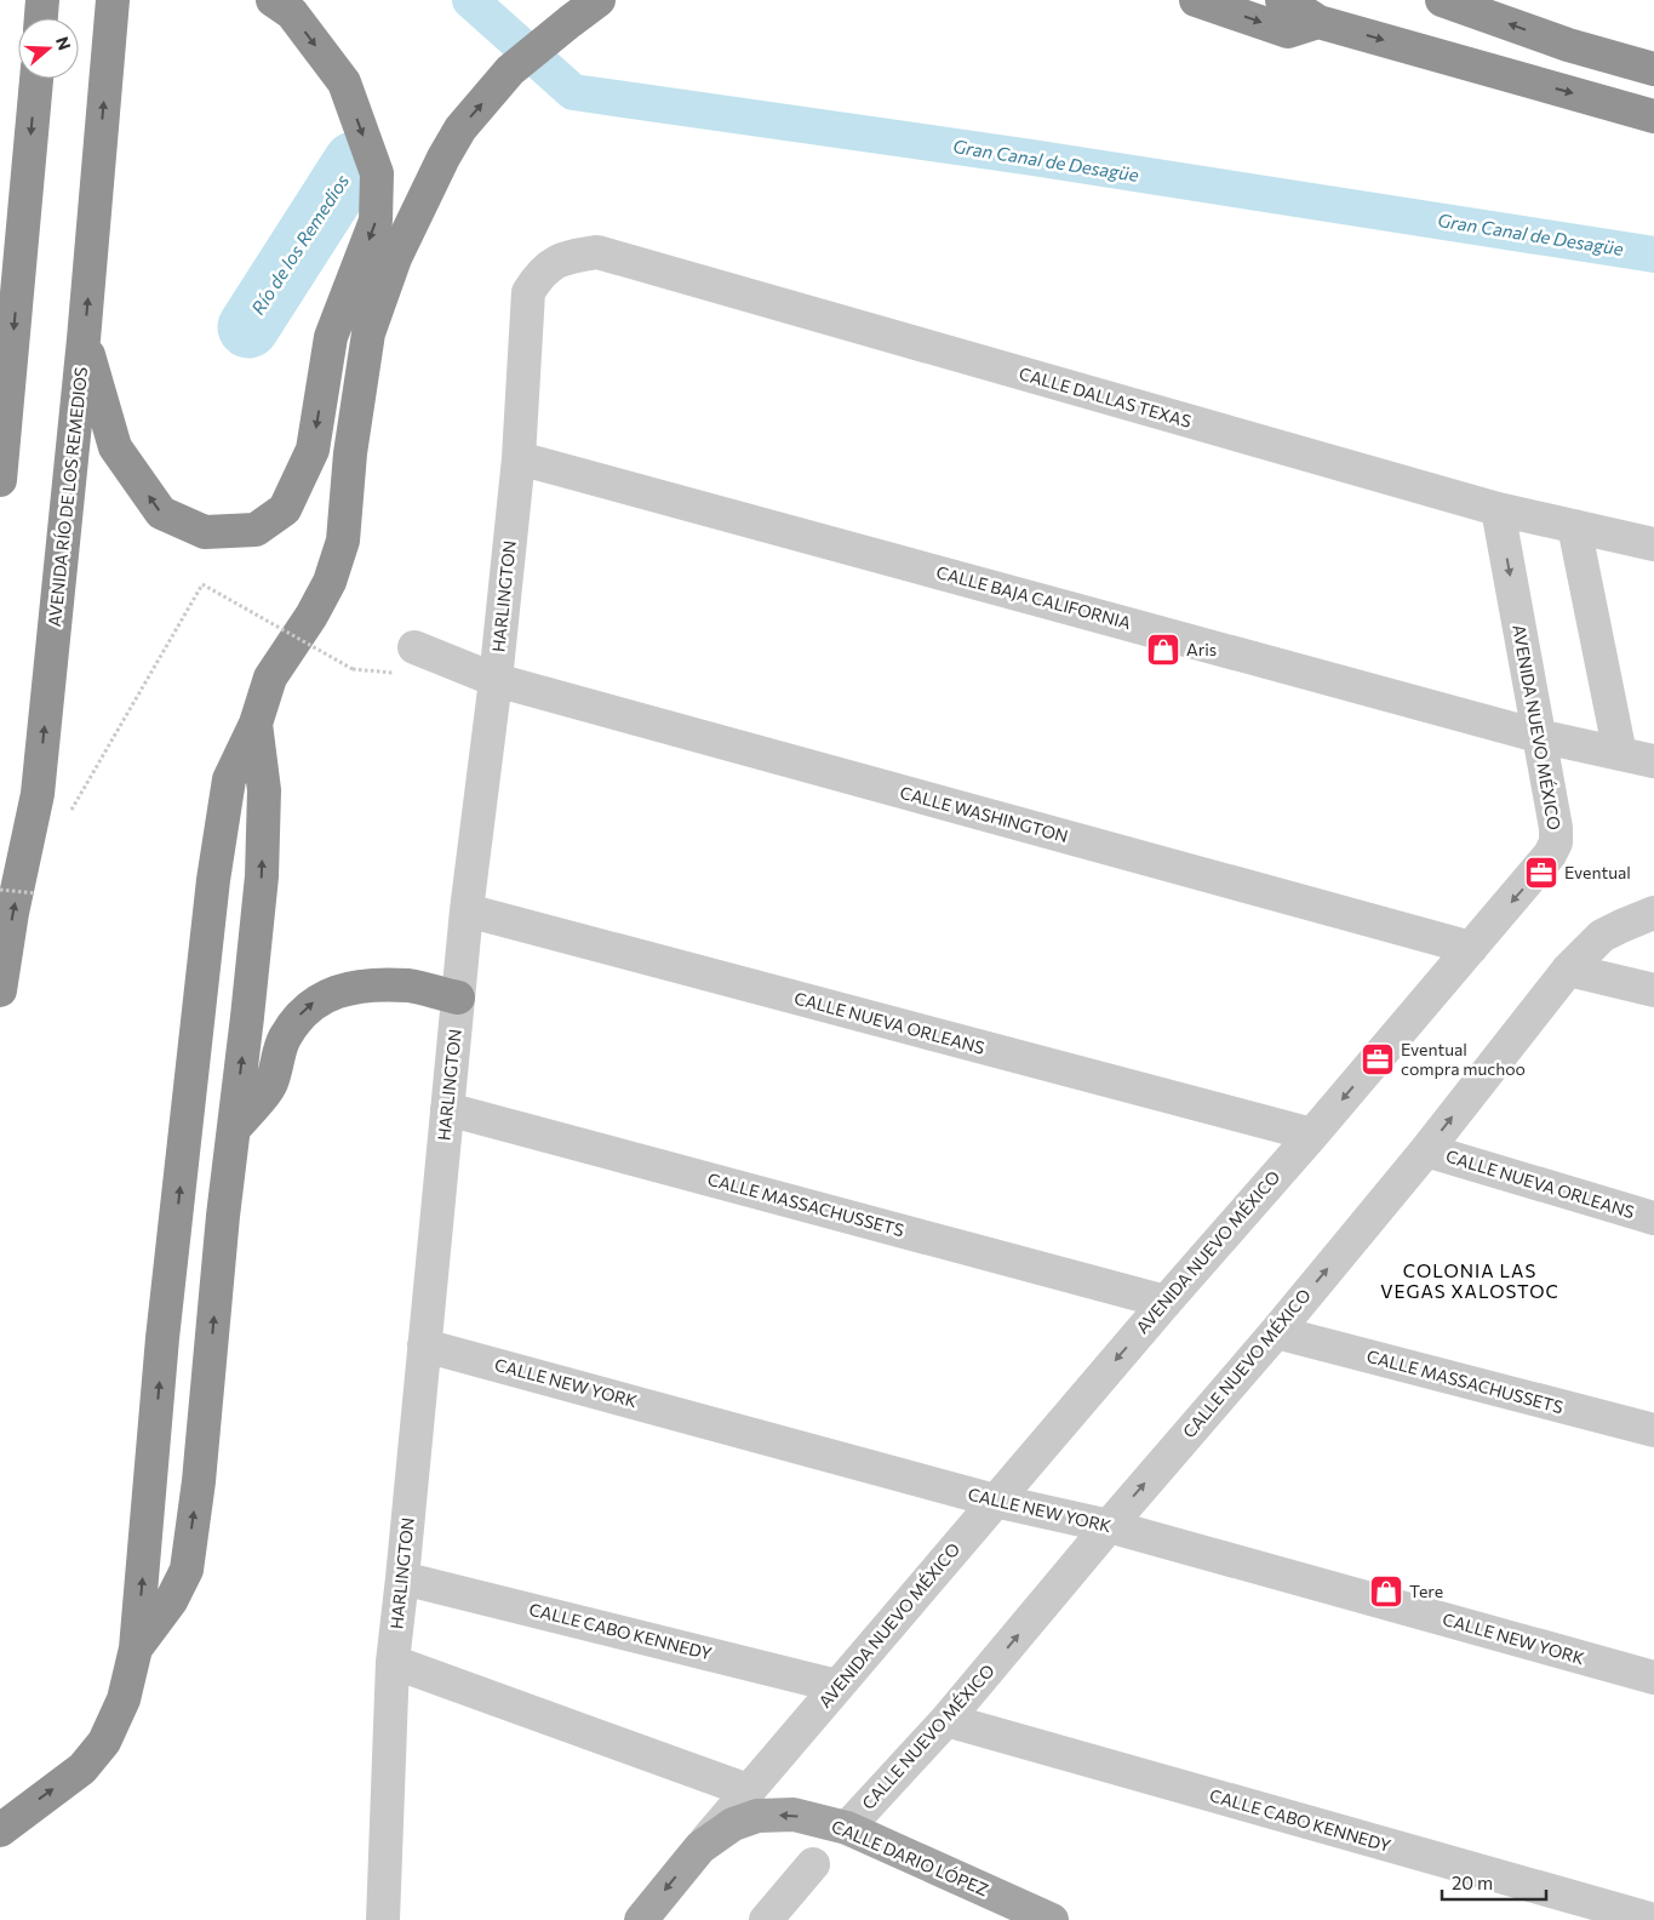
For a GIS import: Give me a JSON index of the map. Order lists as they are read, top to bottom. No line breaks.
{"streets":{"highway":["AVENIDA RÍO DE LOS REMEDIOS"],"main road":["AVENIDA NUEVO MÉXICO","CALLE DARIO LÓPEZ"],"street":["CALLE DALLAS TEXAS","HARLINGTON","CALLE BAJA CALIFORNIA","CALLE WASHINGTON","CALLE NUEVA ORLEANS","CALLE MASSACHUSSETS","CALLE NUEVO MÉXICO","CALLE NEW YORK","CALLE CABO KENNEDY"]},"crossings":[["CALLE DALLAS TEXAS","HARLINGTON"],["CALLE DALLAS TEXAS","AVENIDA NUEVO MÉXICO"],["HARLINGTON","CALLE BAJA CALIFORNIA"],["HARLINGTON","CALLE WASHINGTON"],["HARLINGTON","CALLE NUEVA ORLEANS"],["HARLINGTON","CALLE MASSACHUSSETS"],["HARLINGTON","CALLE NEW YORK"],["HARLINGTON","CALLE CABO KENNEDY"],["CALLE BAJA CALIFORNIA","AVENIDA NUEVO MÉXICO"],["AVENIDA NUEVO MÉXICO","CALLE WASHINGTON"],["AVENIDA NUEVO MÉXICO","CALLE NUEVA ORLEANS"],["AVENIDA NUEVO MÉXICO","CALLE MASSACHUSSETS"],["AVENIDA NUEVO MÉXICO","CALLE NEW YORK"],["AVENIDA NUEVO MÉXICO","CALLE CABO KENNEDY"],["AVENIDA NUEVO MÉXICO","CALLE DARIO LÓPEZ"],["CALLE NUEVA ORLEANS","CALLE NUEVO MÉXICO"],["CALLE MASSACHUSSETS","CALLE NUEVO MÉXICO"],["CALLE NUEVO MÉXICO","CALLE NEW YORK"],["CALLE NUEVO MÉXICO","CALLE CABO KENNEDY"],["CALLE NUEVO MÉXICO","CALLE DARIO LÓPEZ"]],"one_way":["AVENIDA NUEVO MÉXICO","CALLE NUEVO MÉXICO","CALLE DARIO LÓPEZ"],"districts":["COLONIA LAS VEGAS XALOSTOC"],"water":["Gran Canal de Desagüe","Río de los Remedios"],"places":{"shop":["Aris","Tere"],"office":["Eventual","Eventual compra muchoo"]},"scale_bar":"20 m","north":"right"}
